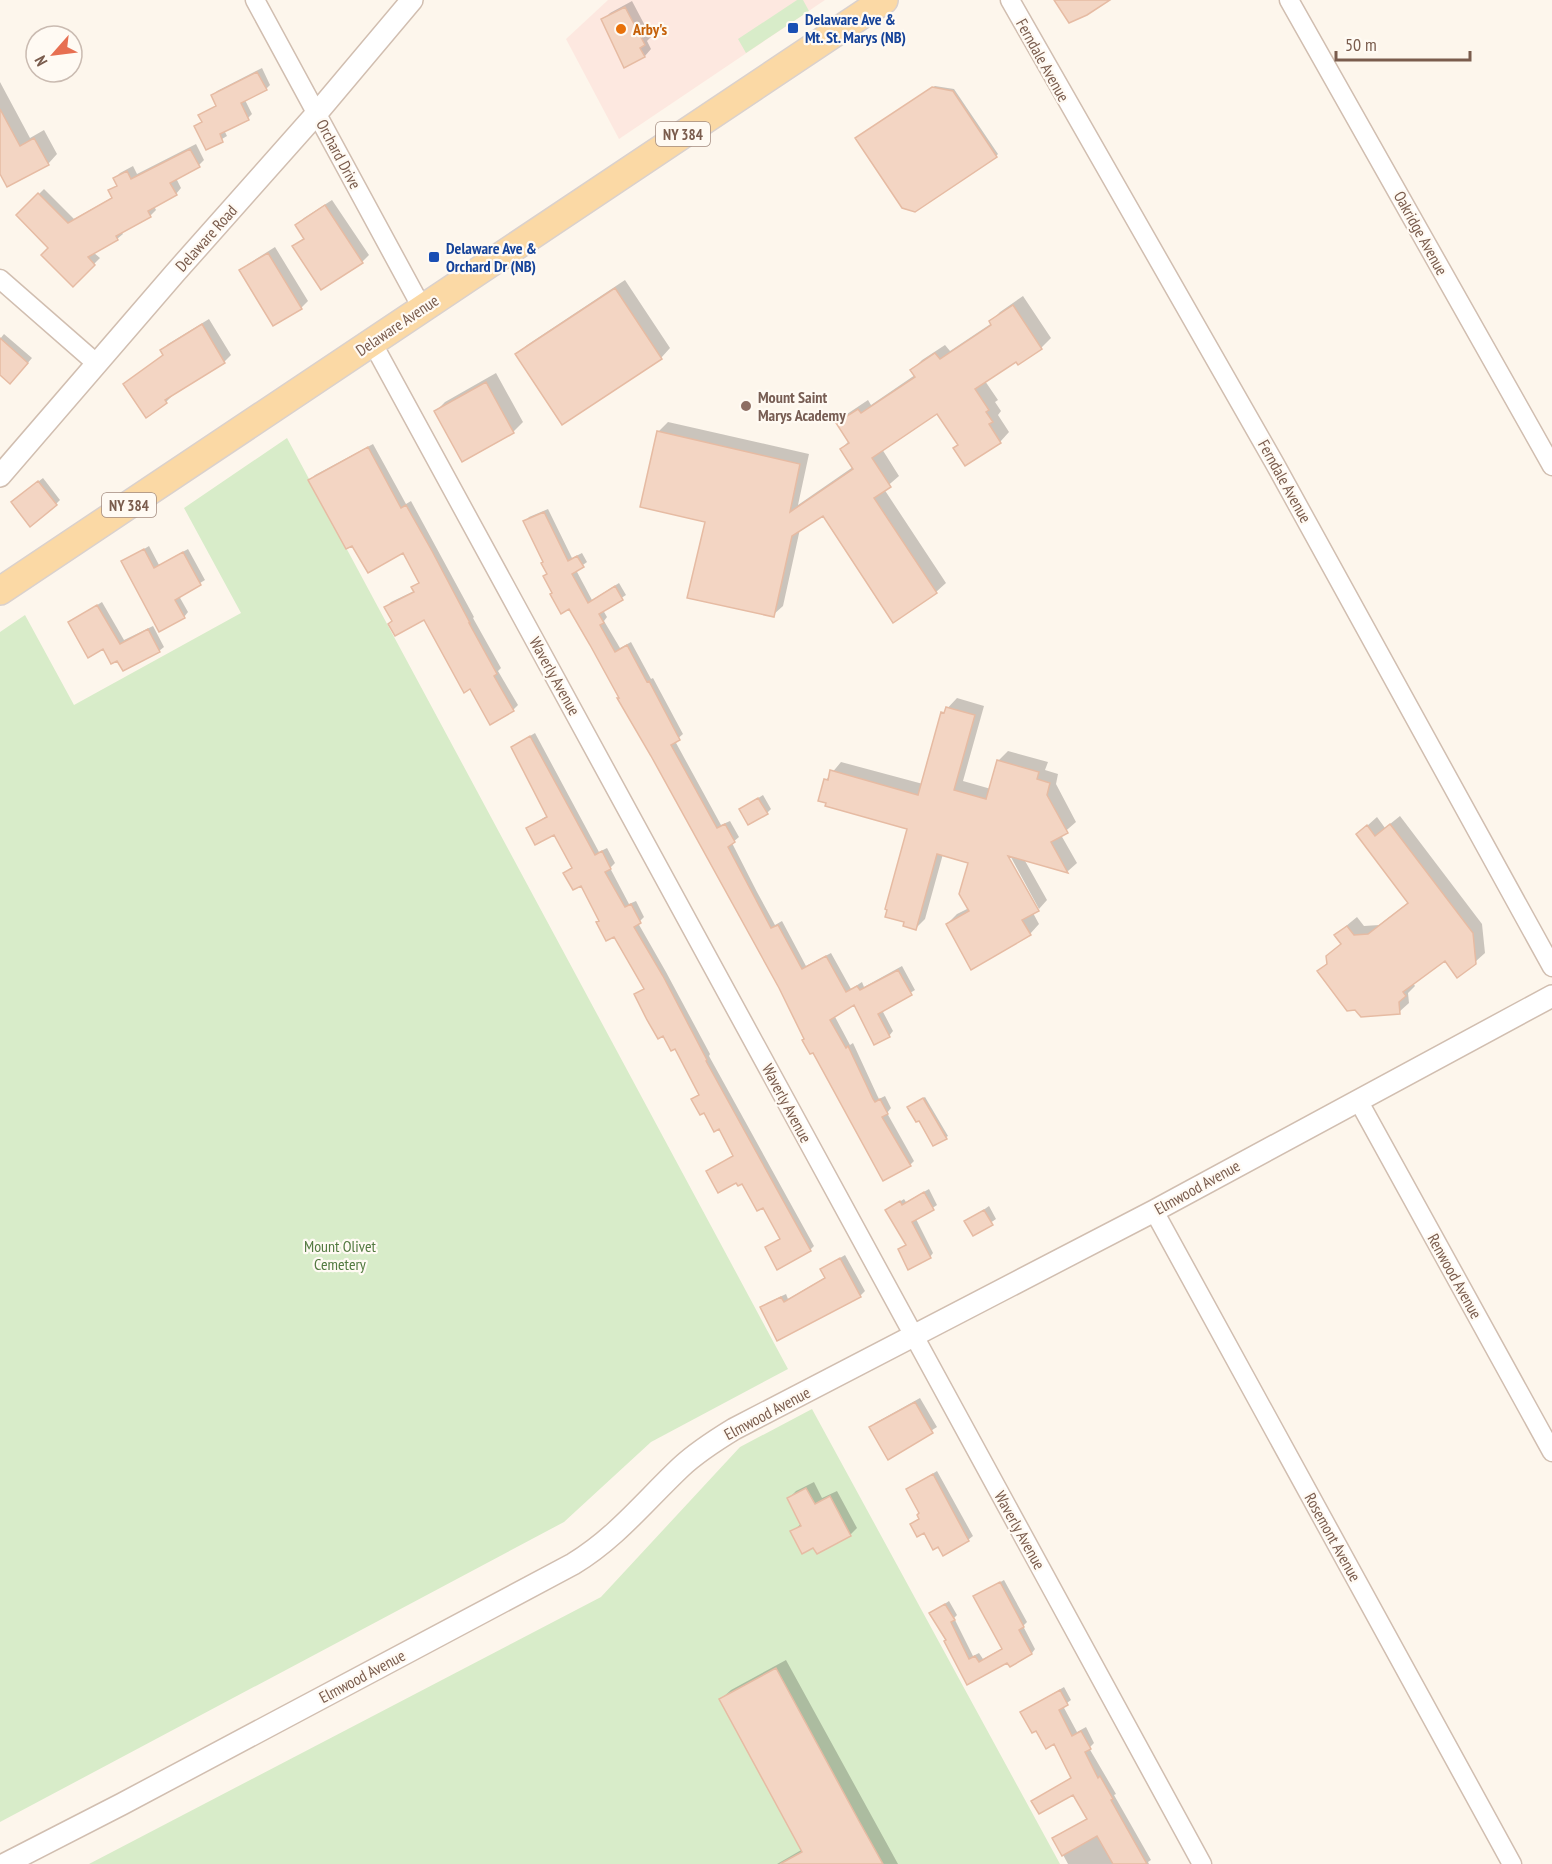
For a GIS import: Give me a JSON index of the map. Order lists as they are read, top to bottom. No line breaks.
{"streets":{"main road":["NY 384","Delaware Avenue"],"street":["Ferndale Avenue","Orchard Drive","Oakridge Avenue","Delaware Road","Waverly Avenue","Elmwood Avenue","Renwood Avenue","Rosemont Avenue"]},"crossings":[["Orchard Drive","Delaware Road"],["Orchard Drive","Delaware Avenue"],["Delaware Avenue","Waverly Avenue"],["Waverly Avenue","Elmwood Avenue"],["Elmwood Avenue","Renwood Avenue"],["Elmwood Avenue","Rosemont Avenue"]],"parks":["Mount Olivet Cemetery"],"places":{"transit":["Delaware Ave & Mt. St. Marys (NB)","Delaware Ave & Orchard Dr (NB)"],"other":["Arby's","Mount Saint Marys Academy"]},"scale_bar":"50 m","north":"bottom left"}
